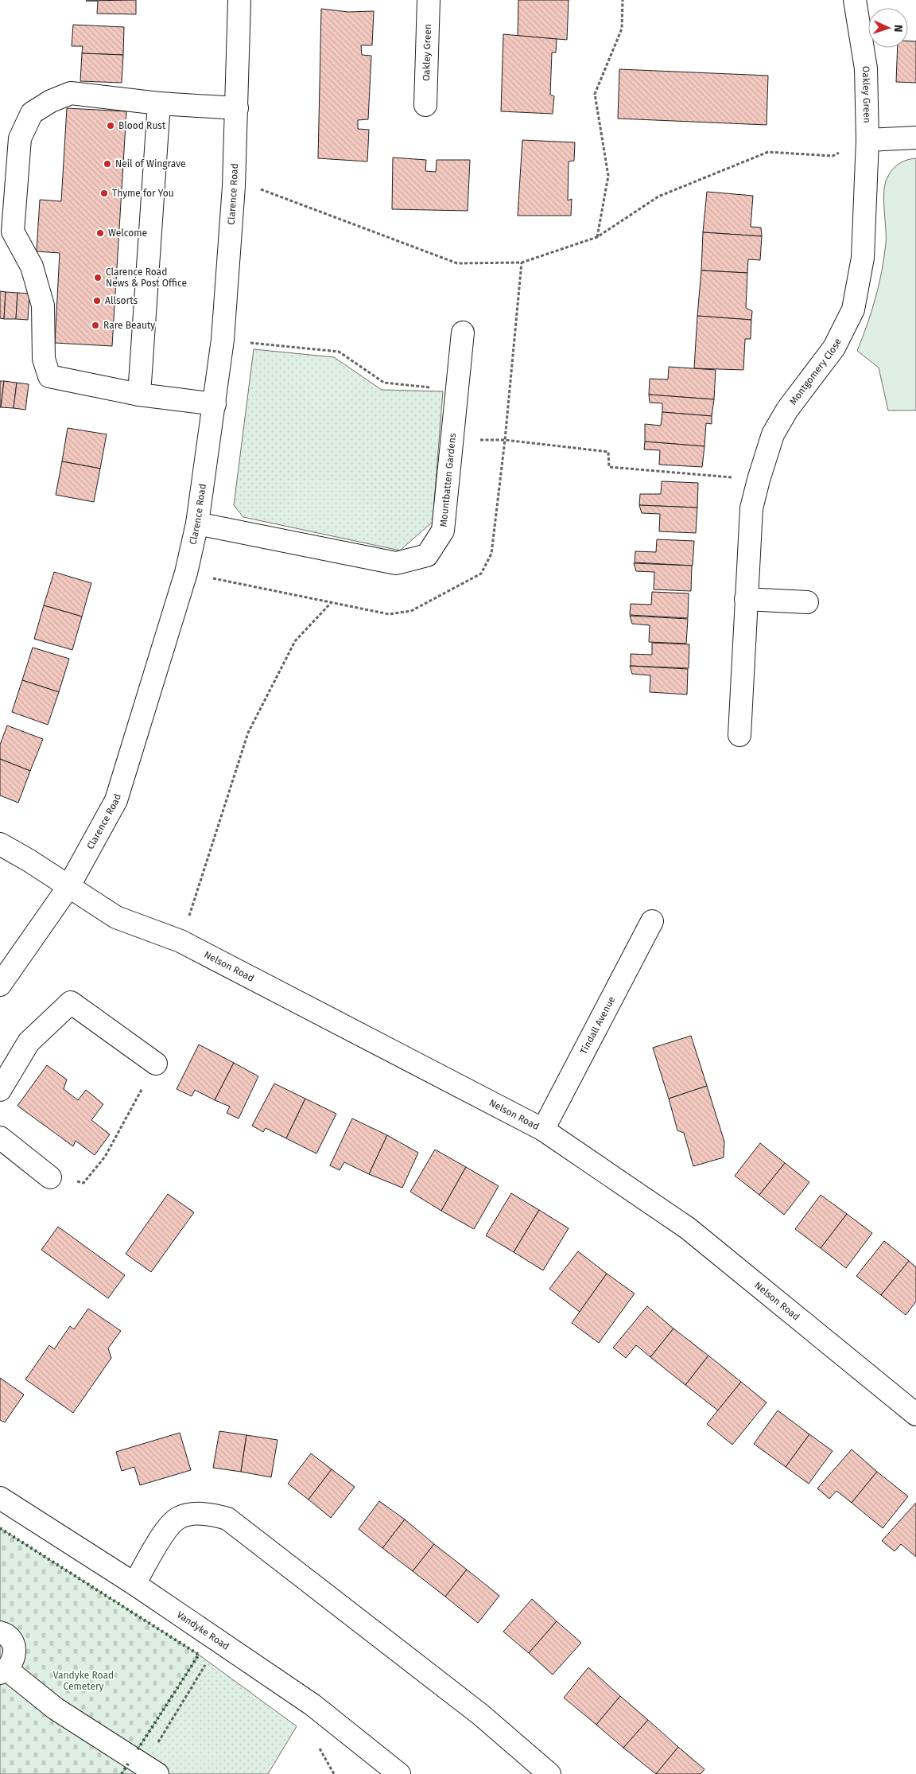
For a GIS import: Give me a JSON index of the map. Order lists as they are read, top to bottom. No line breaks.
{"streets":{"street":["Oakley Green","Clarence Road","Montgomery Close","Mountbatten Gardens","Nelson Road","Tindall Avenue","Vandyke Road"]},"crossings":[["Oakley Green","Montgomery Close"],["Clarence Road","Mountbatten Gardens"],["Clarence Road","Nelson Road"],["Nelson Road","Tindall Avenue"]],"parks":["Vandyke Road Cemetery"],"places":["Blood Rust","Neil of Wingrave","Thyme for You","Welcome","Clarence Road News & Post Office","Allsorts","Rare Beauty"],"north":"right"}
